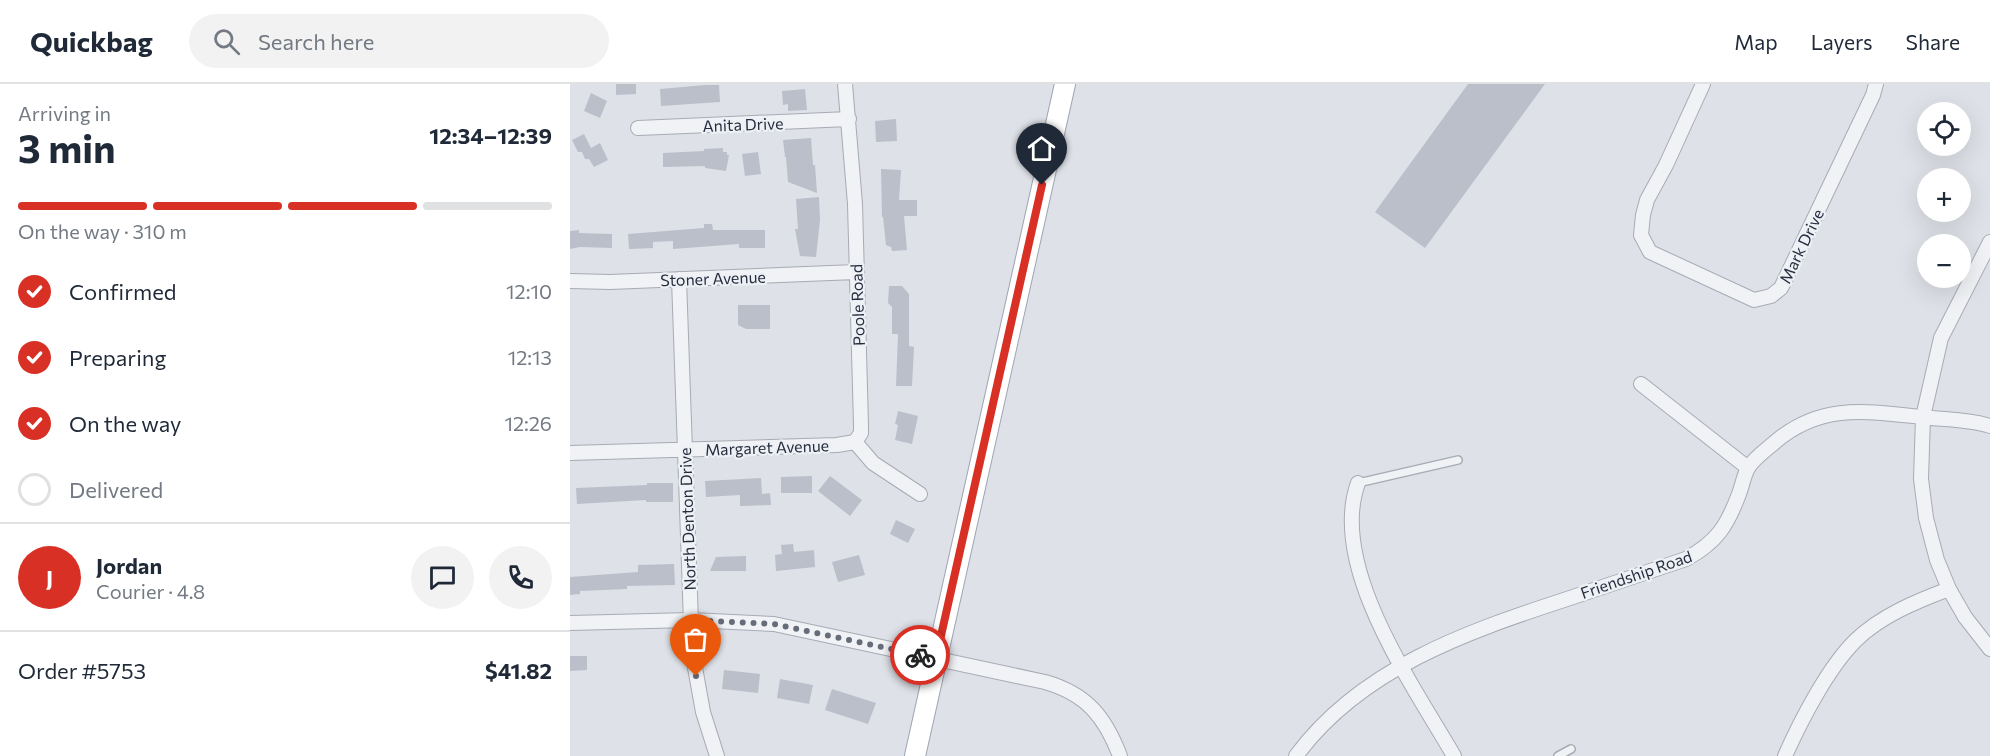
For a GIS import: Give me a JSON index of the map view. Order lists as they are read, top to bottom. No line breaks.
{"streets":{"street":["Anita Drive","Mark Drive","Stoner Avenue","Poole Road","Margaret Avenue","North Denton Drive","Friendship Road"]},"crossings":[["Anita Drive","Poole Road"],["Stoner Avenue","Poole Road"],["Stoner Avenue","North Denton Drive"],["Poole Road","Margaret Avenue"],["Margaret Avenue","North Denton Drive"]],"page":{"header":"Quickbag","search":"Search here","nav":["Map","Layers","Share"],"heading":["3 min","Arriving in","12:34–12:39"],"panel":["Jordan","Courier · 4.8","Order #5753","$41.82"],"map_buttons":["+","−"],"bar":"On the way · 310 m","list":[["Confirmed","12:10"],["Preparing","12:13"],["On the way","12:26"],"Delivered"],"round":"J"}}
